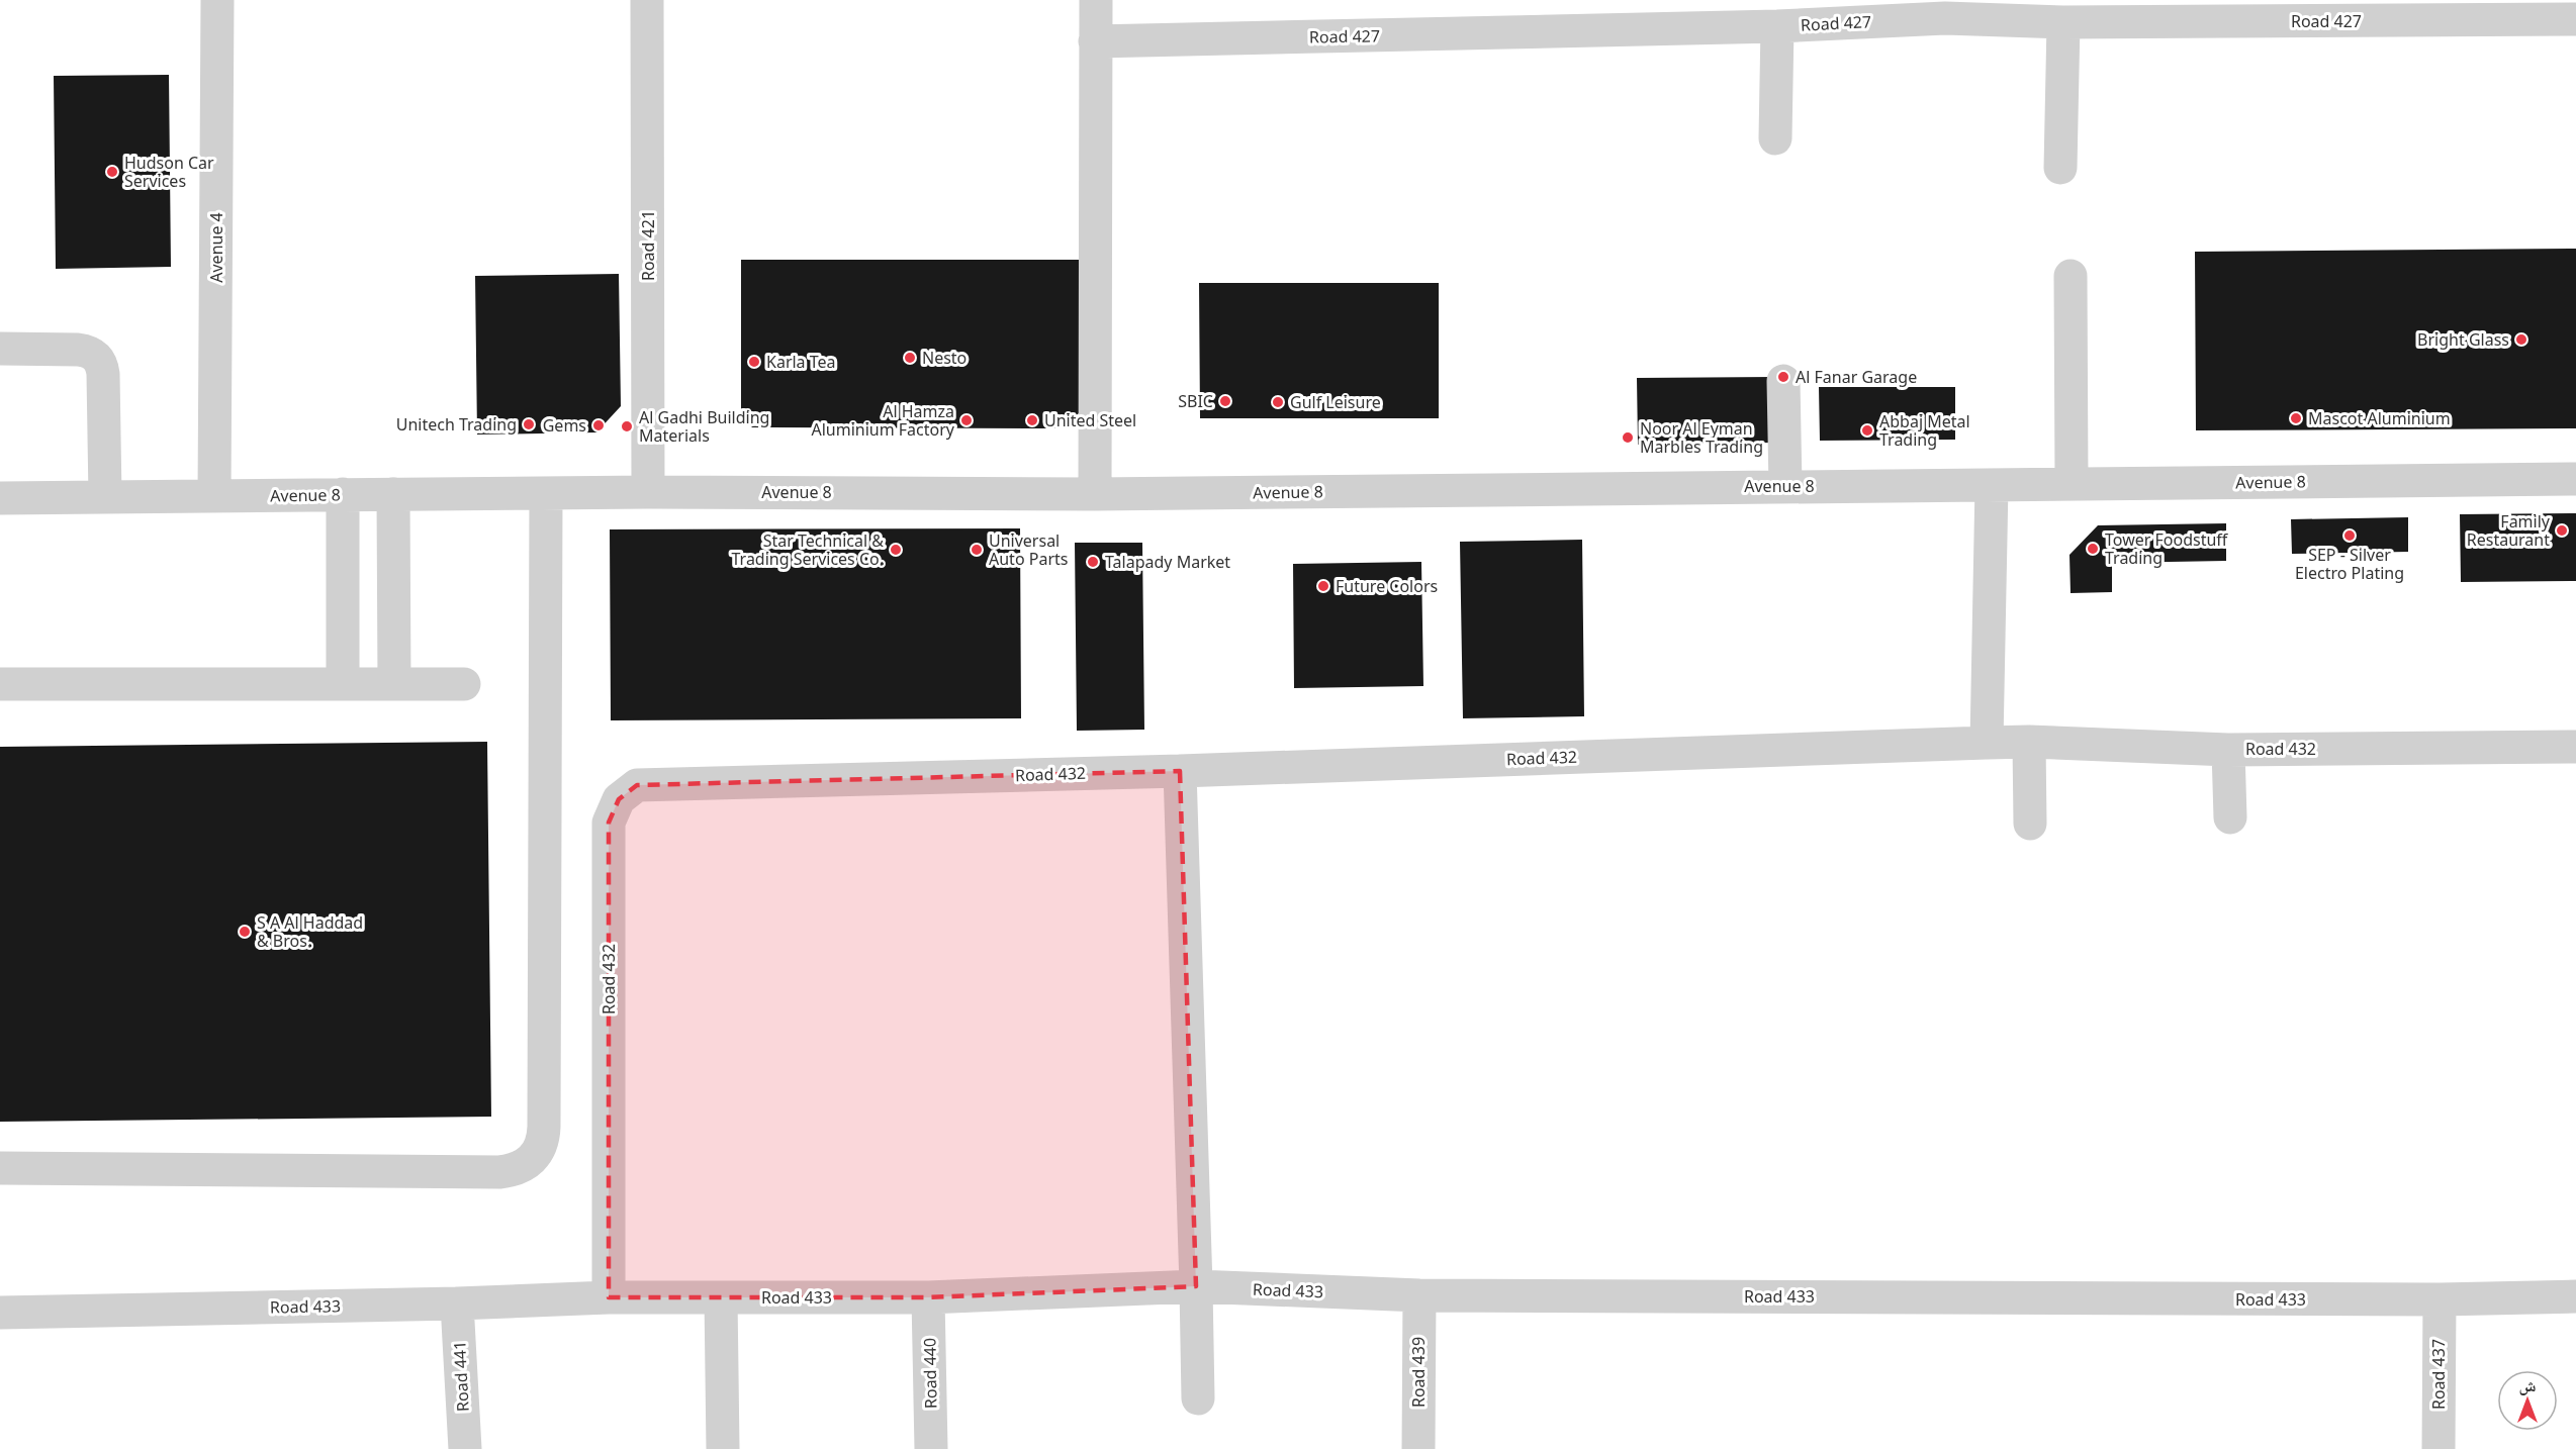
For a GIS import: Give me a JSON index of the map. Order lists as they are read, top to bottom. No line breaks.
{"streets":{"street":["Road 427","Road 421","Avenue 4","Avenue 8","Road 432","Road 433","Road 439","Road 440","Road 437","Road 441"]},"crossings":[["Road 421","Avenue 8"],["Avenue 4","Avenue 8"],["Road 432","Road 433"],["Road 433","Road 439"],["Road 433","Road 440"],["Road 433","Road 437"],["Road 433","Road 441"]],"places":["Hudson Car Services","Bright Glass","Nesto","Karla Tea","Al Fanar Garage","SBIC","Gulf Leisure","Mascot Aluminium","Al Hamza Aluminium Factory","United Steel","Unitech Trading","Gems","Al Gadhi Building Materials","Abbaj Metal Trading","Noor Al Eyman Marbles Trading","Family Restaurant","SEP - Silver Electro Plating","Tower Foodstuff Trading","Star Technical & Trading Services Co.","Universal Auto Parts","Talapady Market","Future Colors","S A Al Haddad & Bros."],"north":"top"}
